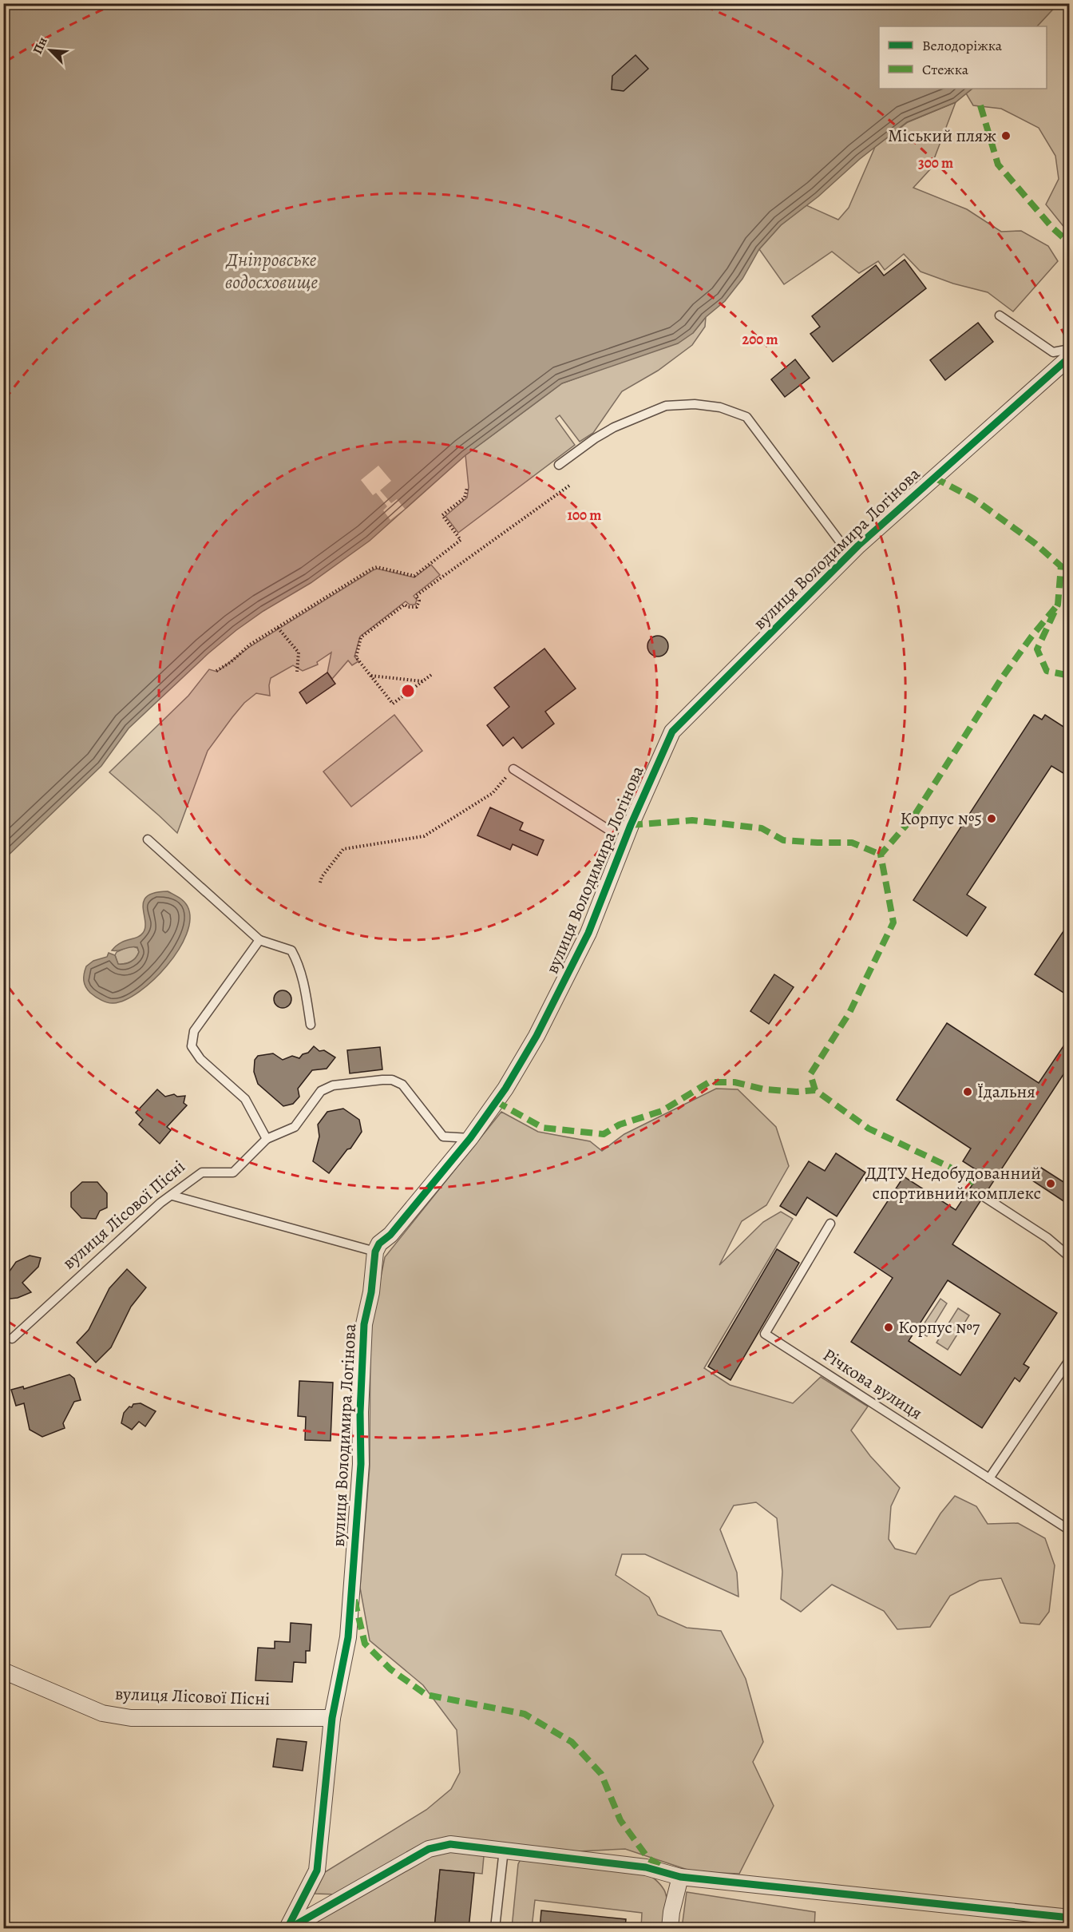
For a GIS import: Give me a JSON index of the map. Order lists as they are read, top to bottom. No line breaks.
{"streets":{"street":["вулиця Володимира Логінова","вулиця Лісової Пісні"],"lane":["Річкова вулиця"]},"crossings":[["вулиця Володимира Логінова","вулиця Лісової Пісні"]],"water":["Дніпровське водосховище"],"places":["Міський пляж","Корпус №5","Їдальня","ДДТУ Недобудованний спортивний комплекс","Корпус №7"],"legend":["Велодоріжка","Стежка"],"north":"top left","rings":["300 m","200 m","100 m"]}
